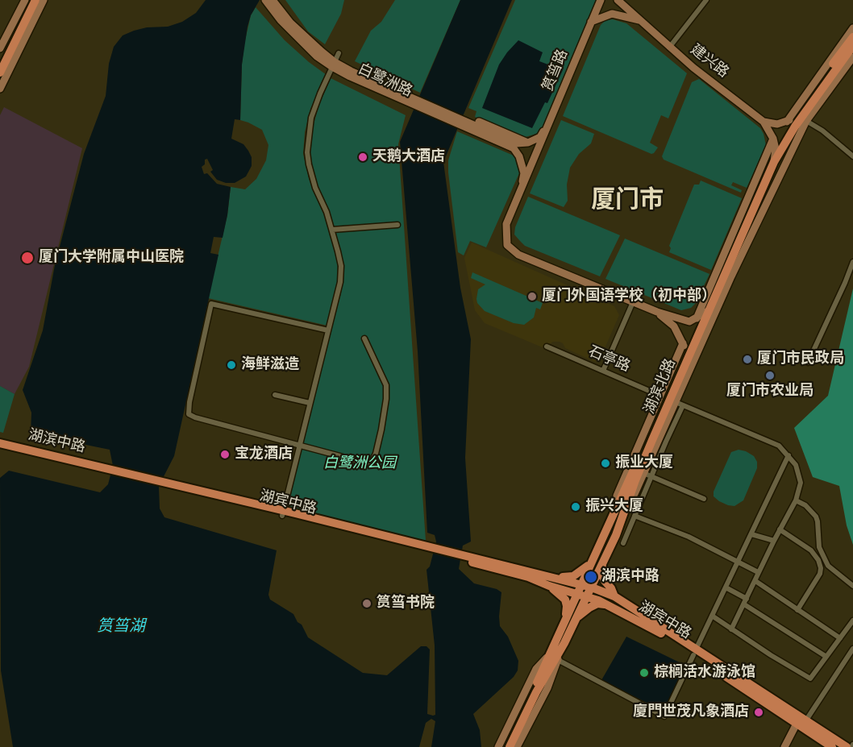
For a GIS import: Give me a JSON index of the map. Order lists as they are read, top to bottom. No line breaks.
{"streets":{"main road":["建兴路","筼筜路","白鹭洲路","湖滨北路","湖滨中路","湖宾中路"],"street":["石亭路"]},"crossings":[["建兴路","筼筜路"],["建兴路","湖滨北路"],["筼筜路","白鹭洲路"],["白鹭洲路","湖滨北路"],["湖滨北路","湖宾中路"],["湖滨中路","湖宾中路"]],"districts":["厦门市"],"water":["筼筜湖"],"parks":["白鹭洲公园"],"places":["天鹅大酒店","厦门大学附属中山医院","厦门外国语学校（初中部）","厦门市民政局","海鲜滋造","厦门市农业局","宝龙酒店","振业大厦","振兴大厦","湖滨中路","筼筜书院","棕榈活水游泳馆","廈門世茂凡象酒店"]}
